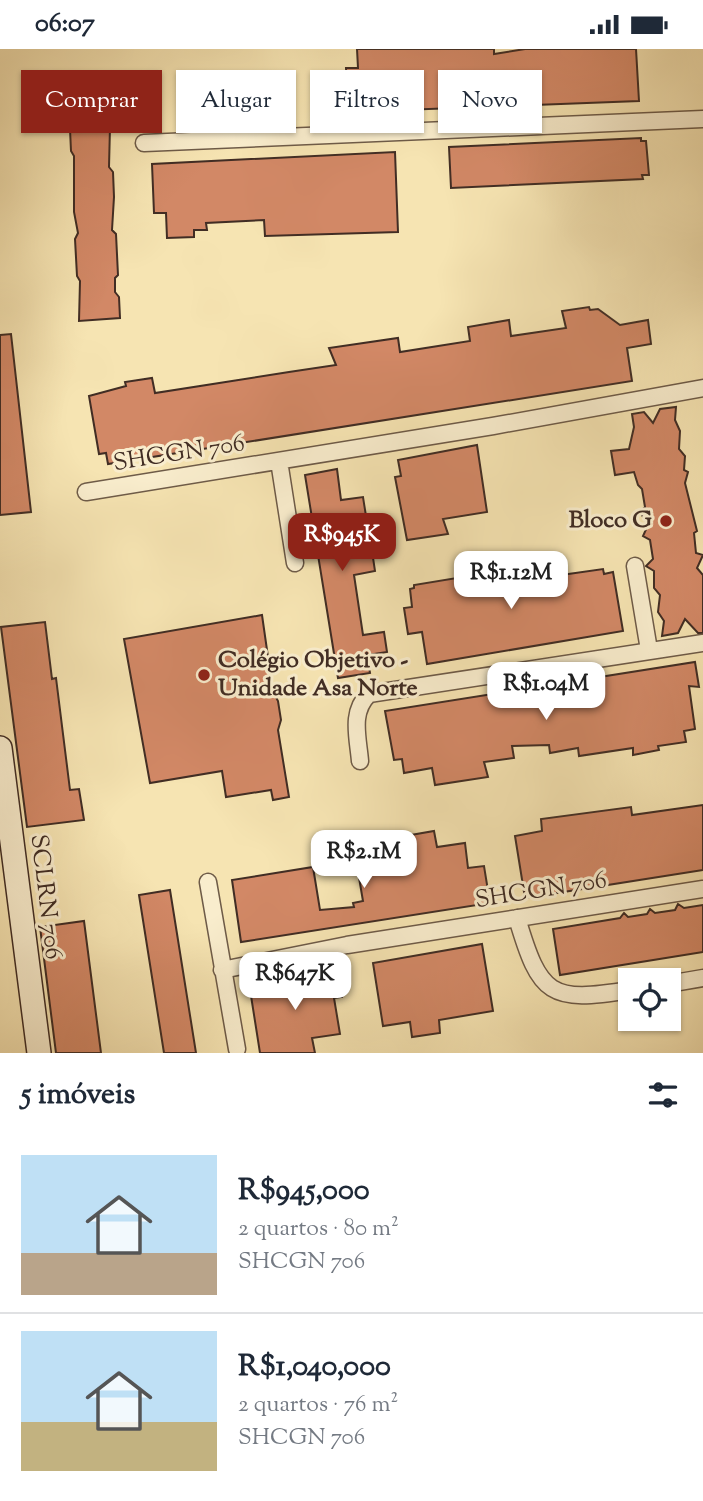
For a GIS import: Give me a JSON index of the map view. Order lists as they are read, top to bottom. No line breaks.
{"streets":{"street":["SHCGN 706","SCLRN 706"]},"places":["Bloco G","Colégio Objetivo - Unidade Asa Norte"],"page":{"status":"06:07","chip":["Comprar","Alugar","Filtros","Novo"],"price":["R$945K","R$1.12M","R$1.04M","R$2.1M","R$647K"],"heading":"5 imóveis","list":[{"name":"R$945,000","note":"2 quartos · 80 m² · SHCGN 706"},{"name":"R$1,040,000","note":"2 quartos · 76 m² · SHCGN 706"}]}}
